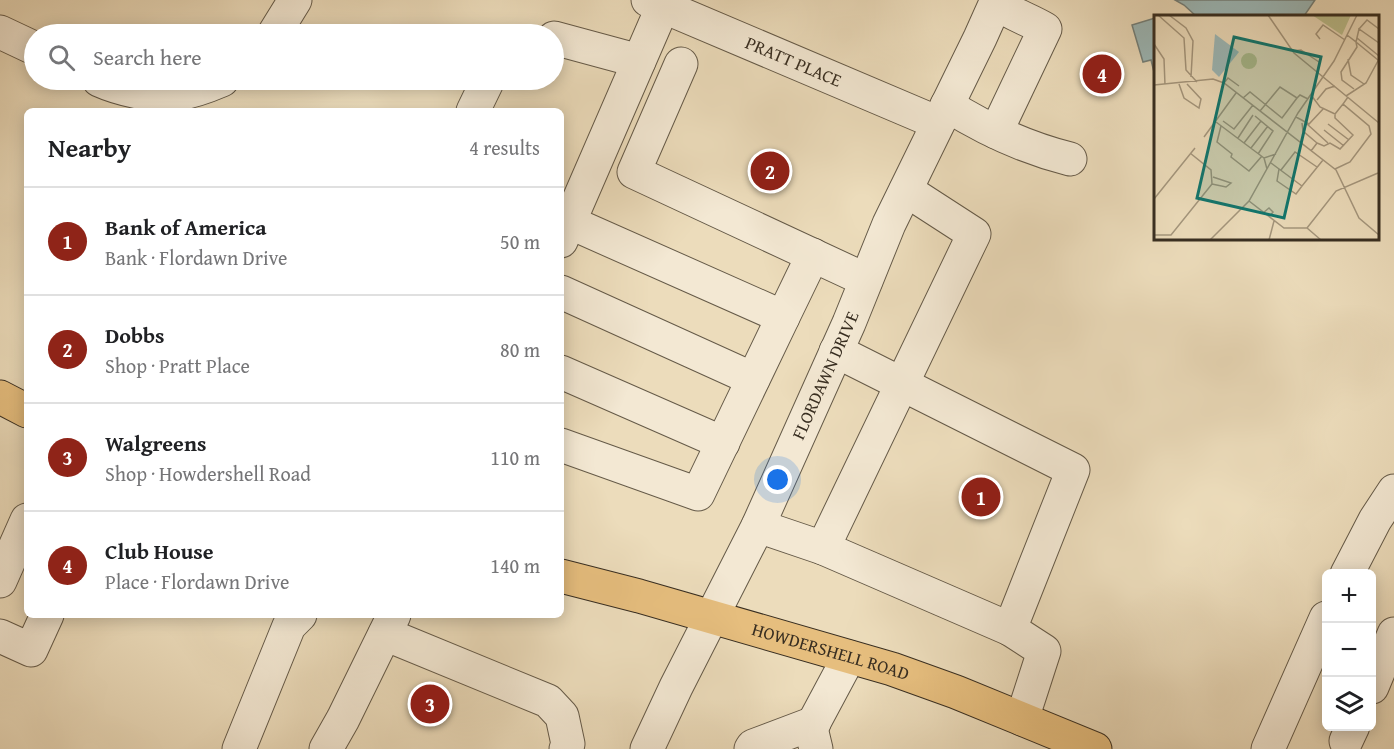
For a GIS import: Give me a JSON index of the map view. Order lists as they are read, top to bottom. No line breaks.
{"streets":{"main road":["HOWDERSHELL ROAD"],"street":["PRATT PLACE","FLORDAWN DRIVE"]},"crossings":[["PRATT PLACE","FLORDAWN DRIVE"],["FLORDAWN DRIVE","HOWDERSHELL ROAD"]],"page":{"search":"Search here","pins":["4","2","1","3"],"heading":["Nearby","4 results"],"list":[{"mark":"1","name":"Bank of America","note":"Bank · Flordawn Drive","value":"50 m"},{"mark":"2","name":"Dobbs","note":"Shop · Pratt Place","value":"80 m"},{"mark":"3","name":"Walgreens","note":"Shop · Howdershell Road","value":"110 m"},{"mark":"4","name":"Club House","note":"Place · Flordawn Drive","value":"140 m"}],"map_buttons":["+","−"]}}
